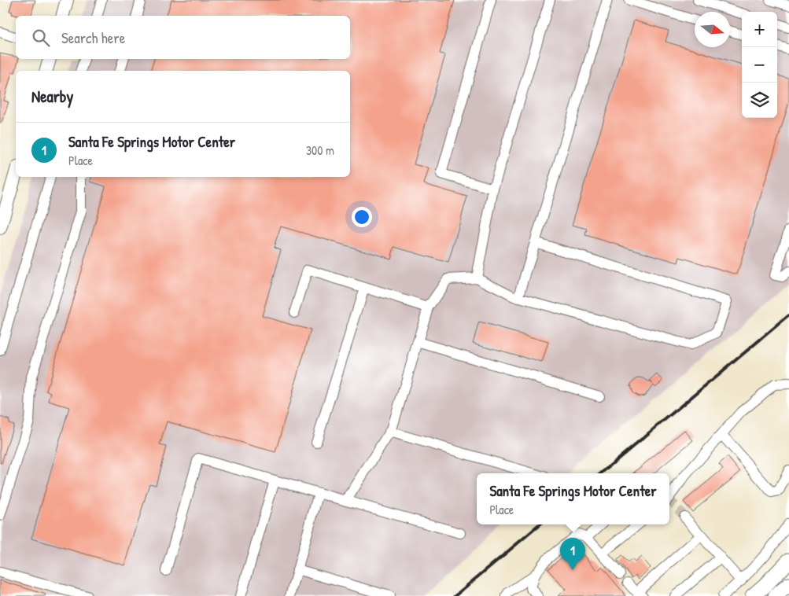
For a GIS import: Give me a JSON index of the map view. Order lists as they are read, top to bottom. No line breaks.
{"north":"right","page":{"map_buttons":["+","−"],"search":"Search here","heading":"Nearby","list":[{"mark":"1","name":"Santa Fe Springs Motor Center","note":"Place","value":"300 m"}],"popup":["Santa Fe Springs Motor Center","Place"],"pins":"1"}}
